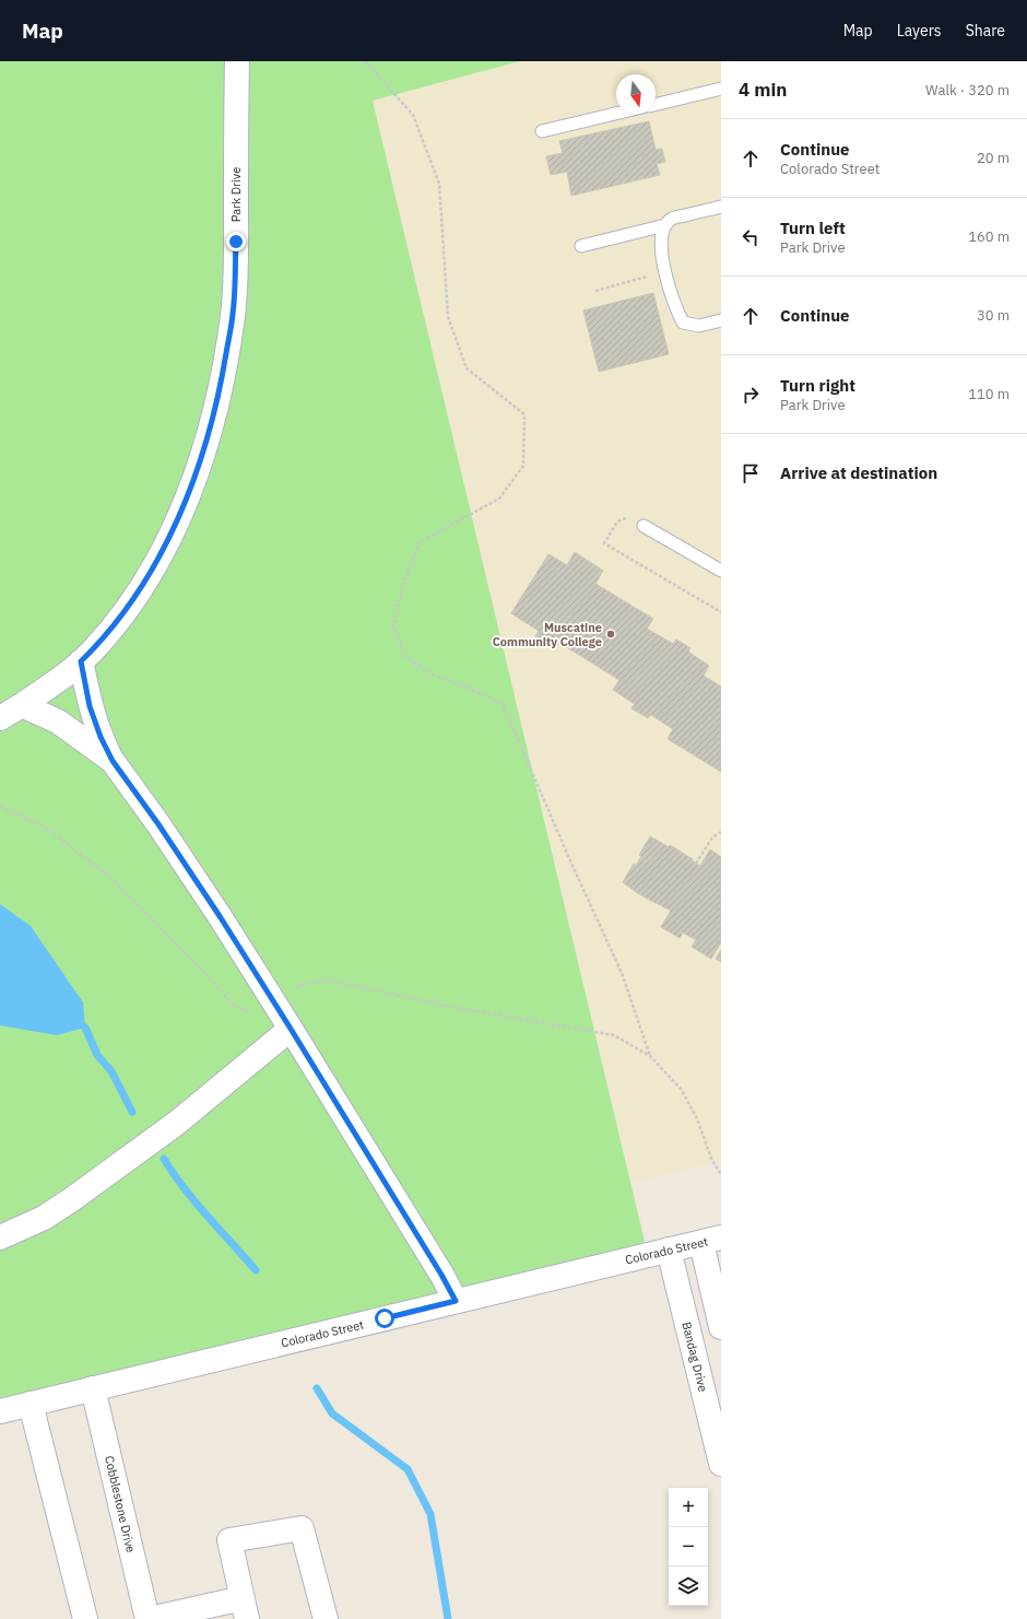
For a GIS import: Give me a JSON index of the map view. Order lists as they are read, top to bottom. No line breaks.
{"streets":{"street":["Park Drive","Colorado Street","Bandag Drive","Cobblestone Drive"]},"crossings":[["Colorado Street","Bandag Drive"],["Colorado Street","Cobblestone Drive"]],"places":["Muscatine Community College"],"north":"bottom","page":{"header":"Map","nav":["Map","Layers","Share"],"heading":["4 min","Walk · 320 m"],"list":[["Continue","Colorado Street","20 m"],["Turn left","Park Drive","160 m"],["Continue","30 m"],["Turn right","Park Drive","110 m"],"Arrive at destination"],"map_buttons":["+","−"]}}
